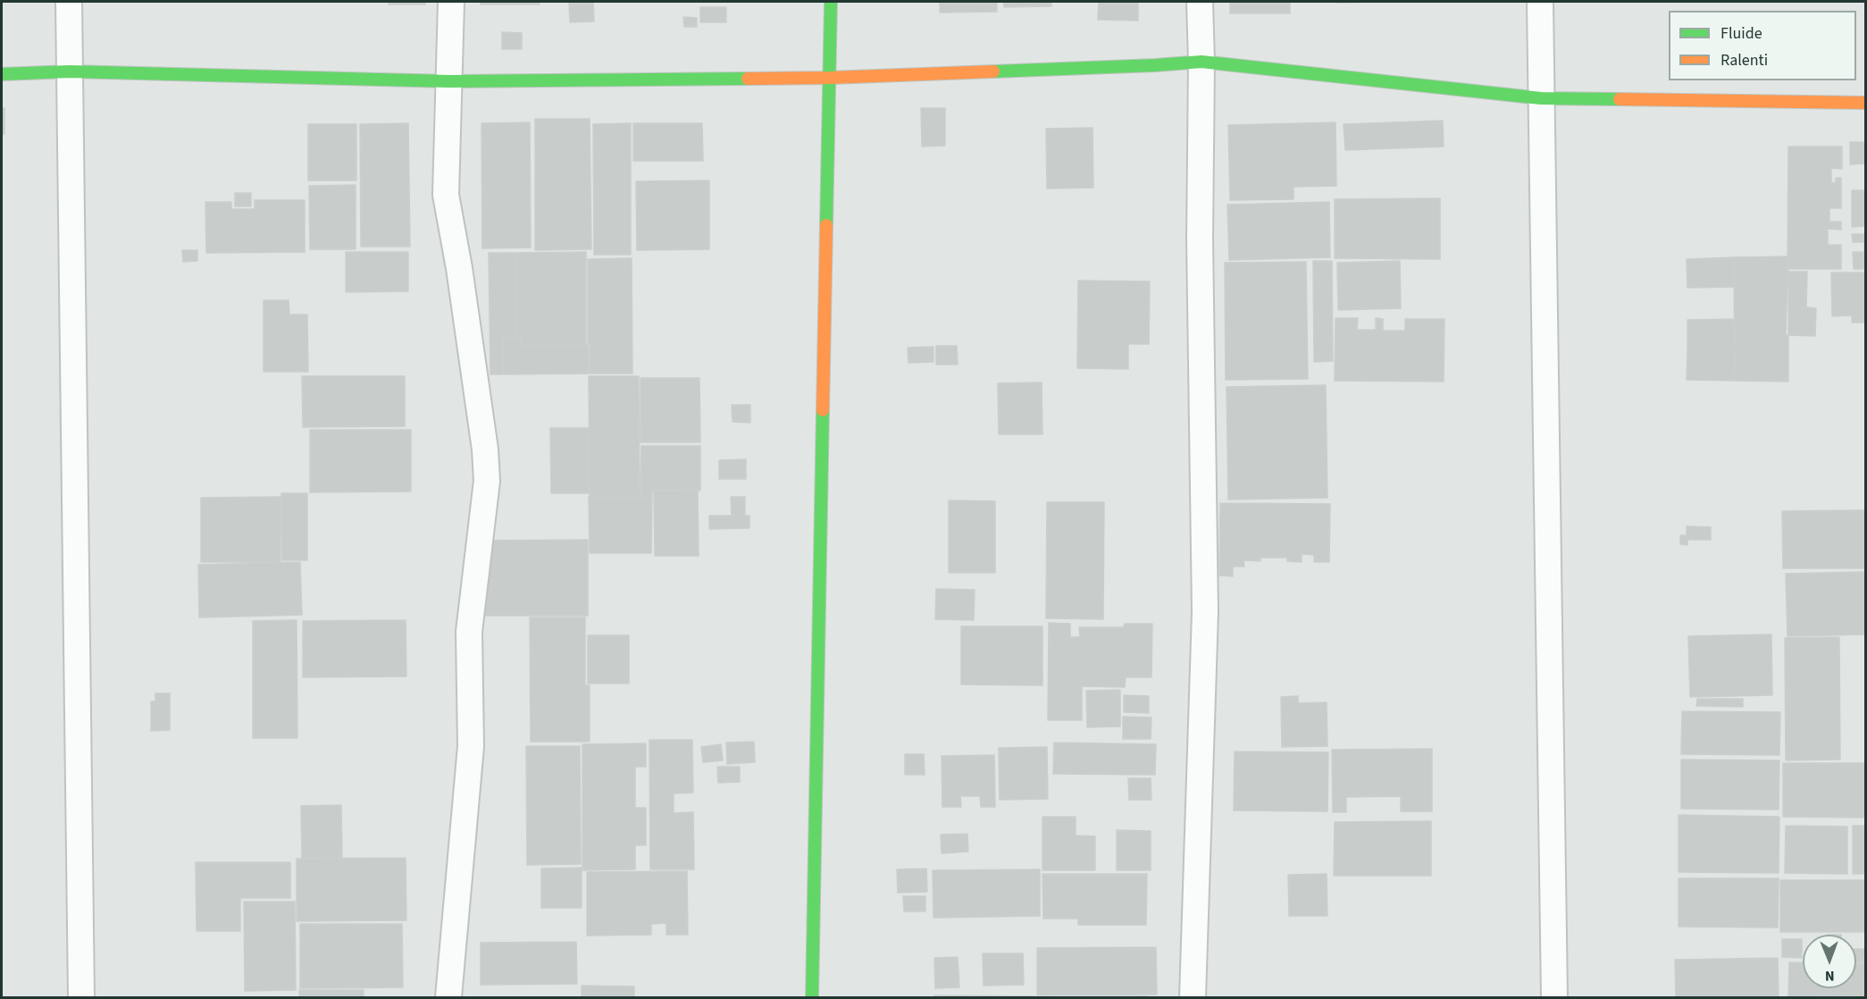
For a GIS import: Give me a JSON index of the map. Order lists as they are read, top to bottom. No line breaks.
{"legend":["Fluide","Ralenti"],"north":"bottom"}
